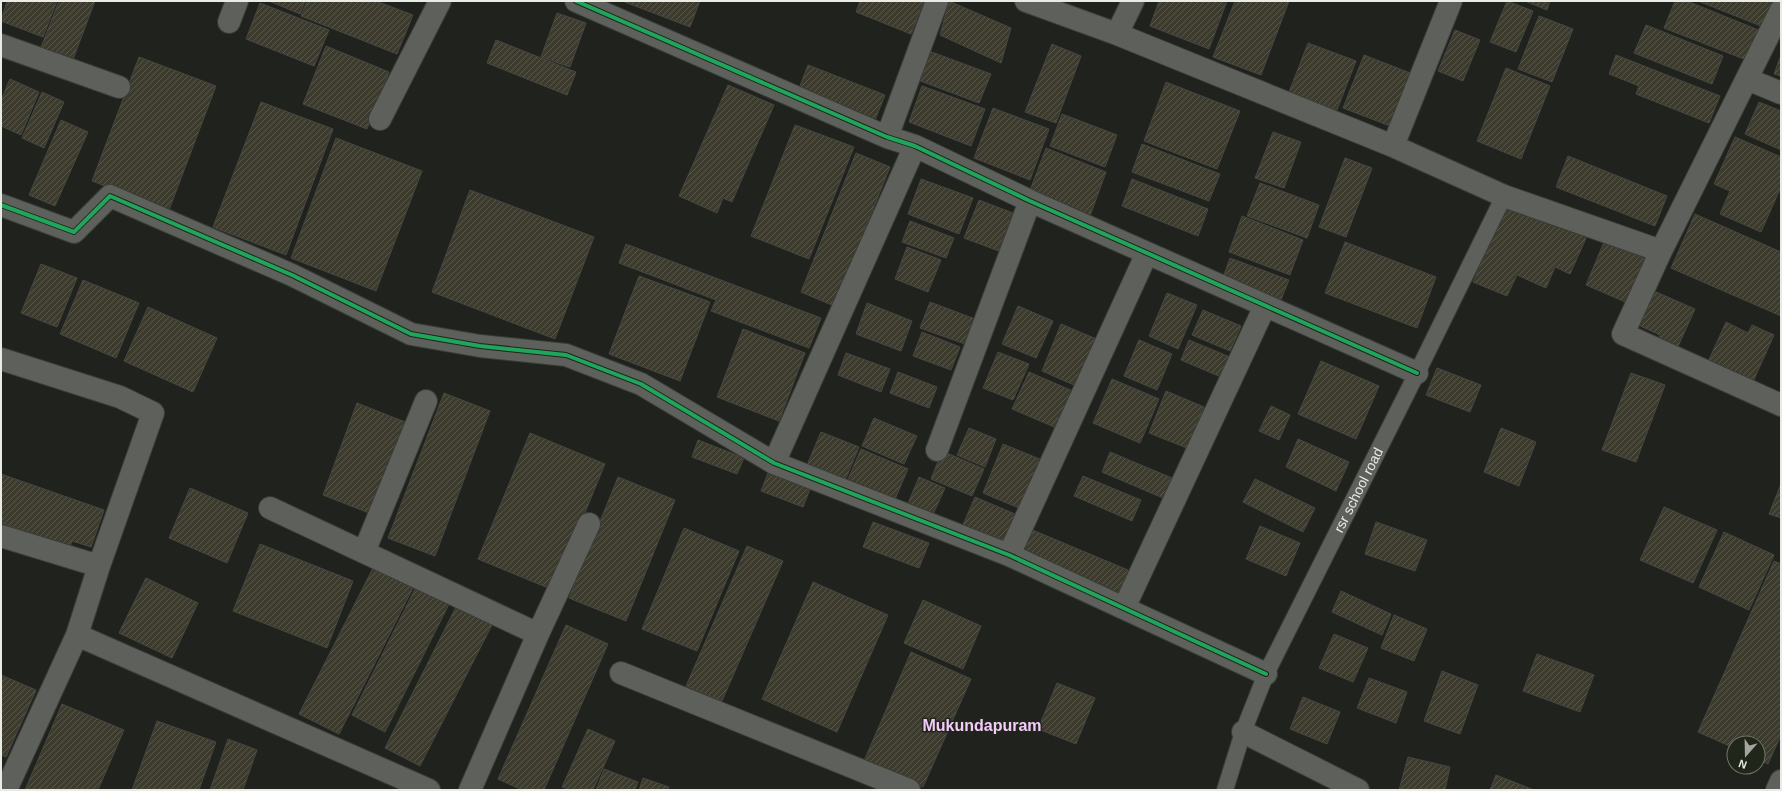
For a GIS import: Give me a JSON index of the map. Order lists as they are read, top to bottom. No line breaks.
{"streets":{"lane":["rsr school road"]},"districts":["Mukundapuram"],"north":"bottom"}
